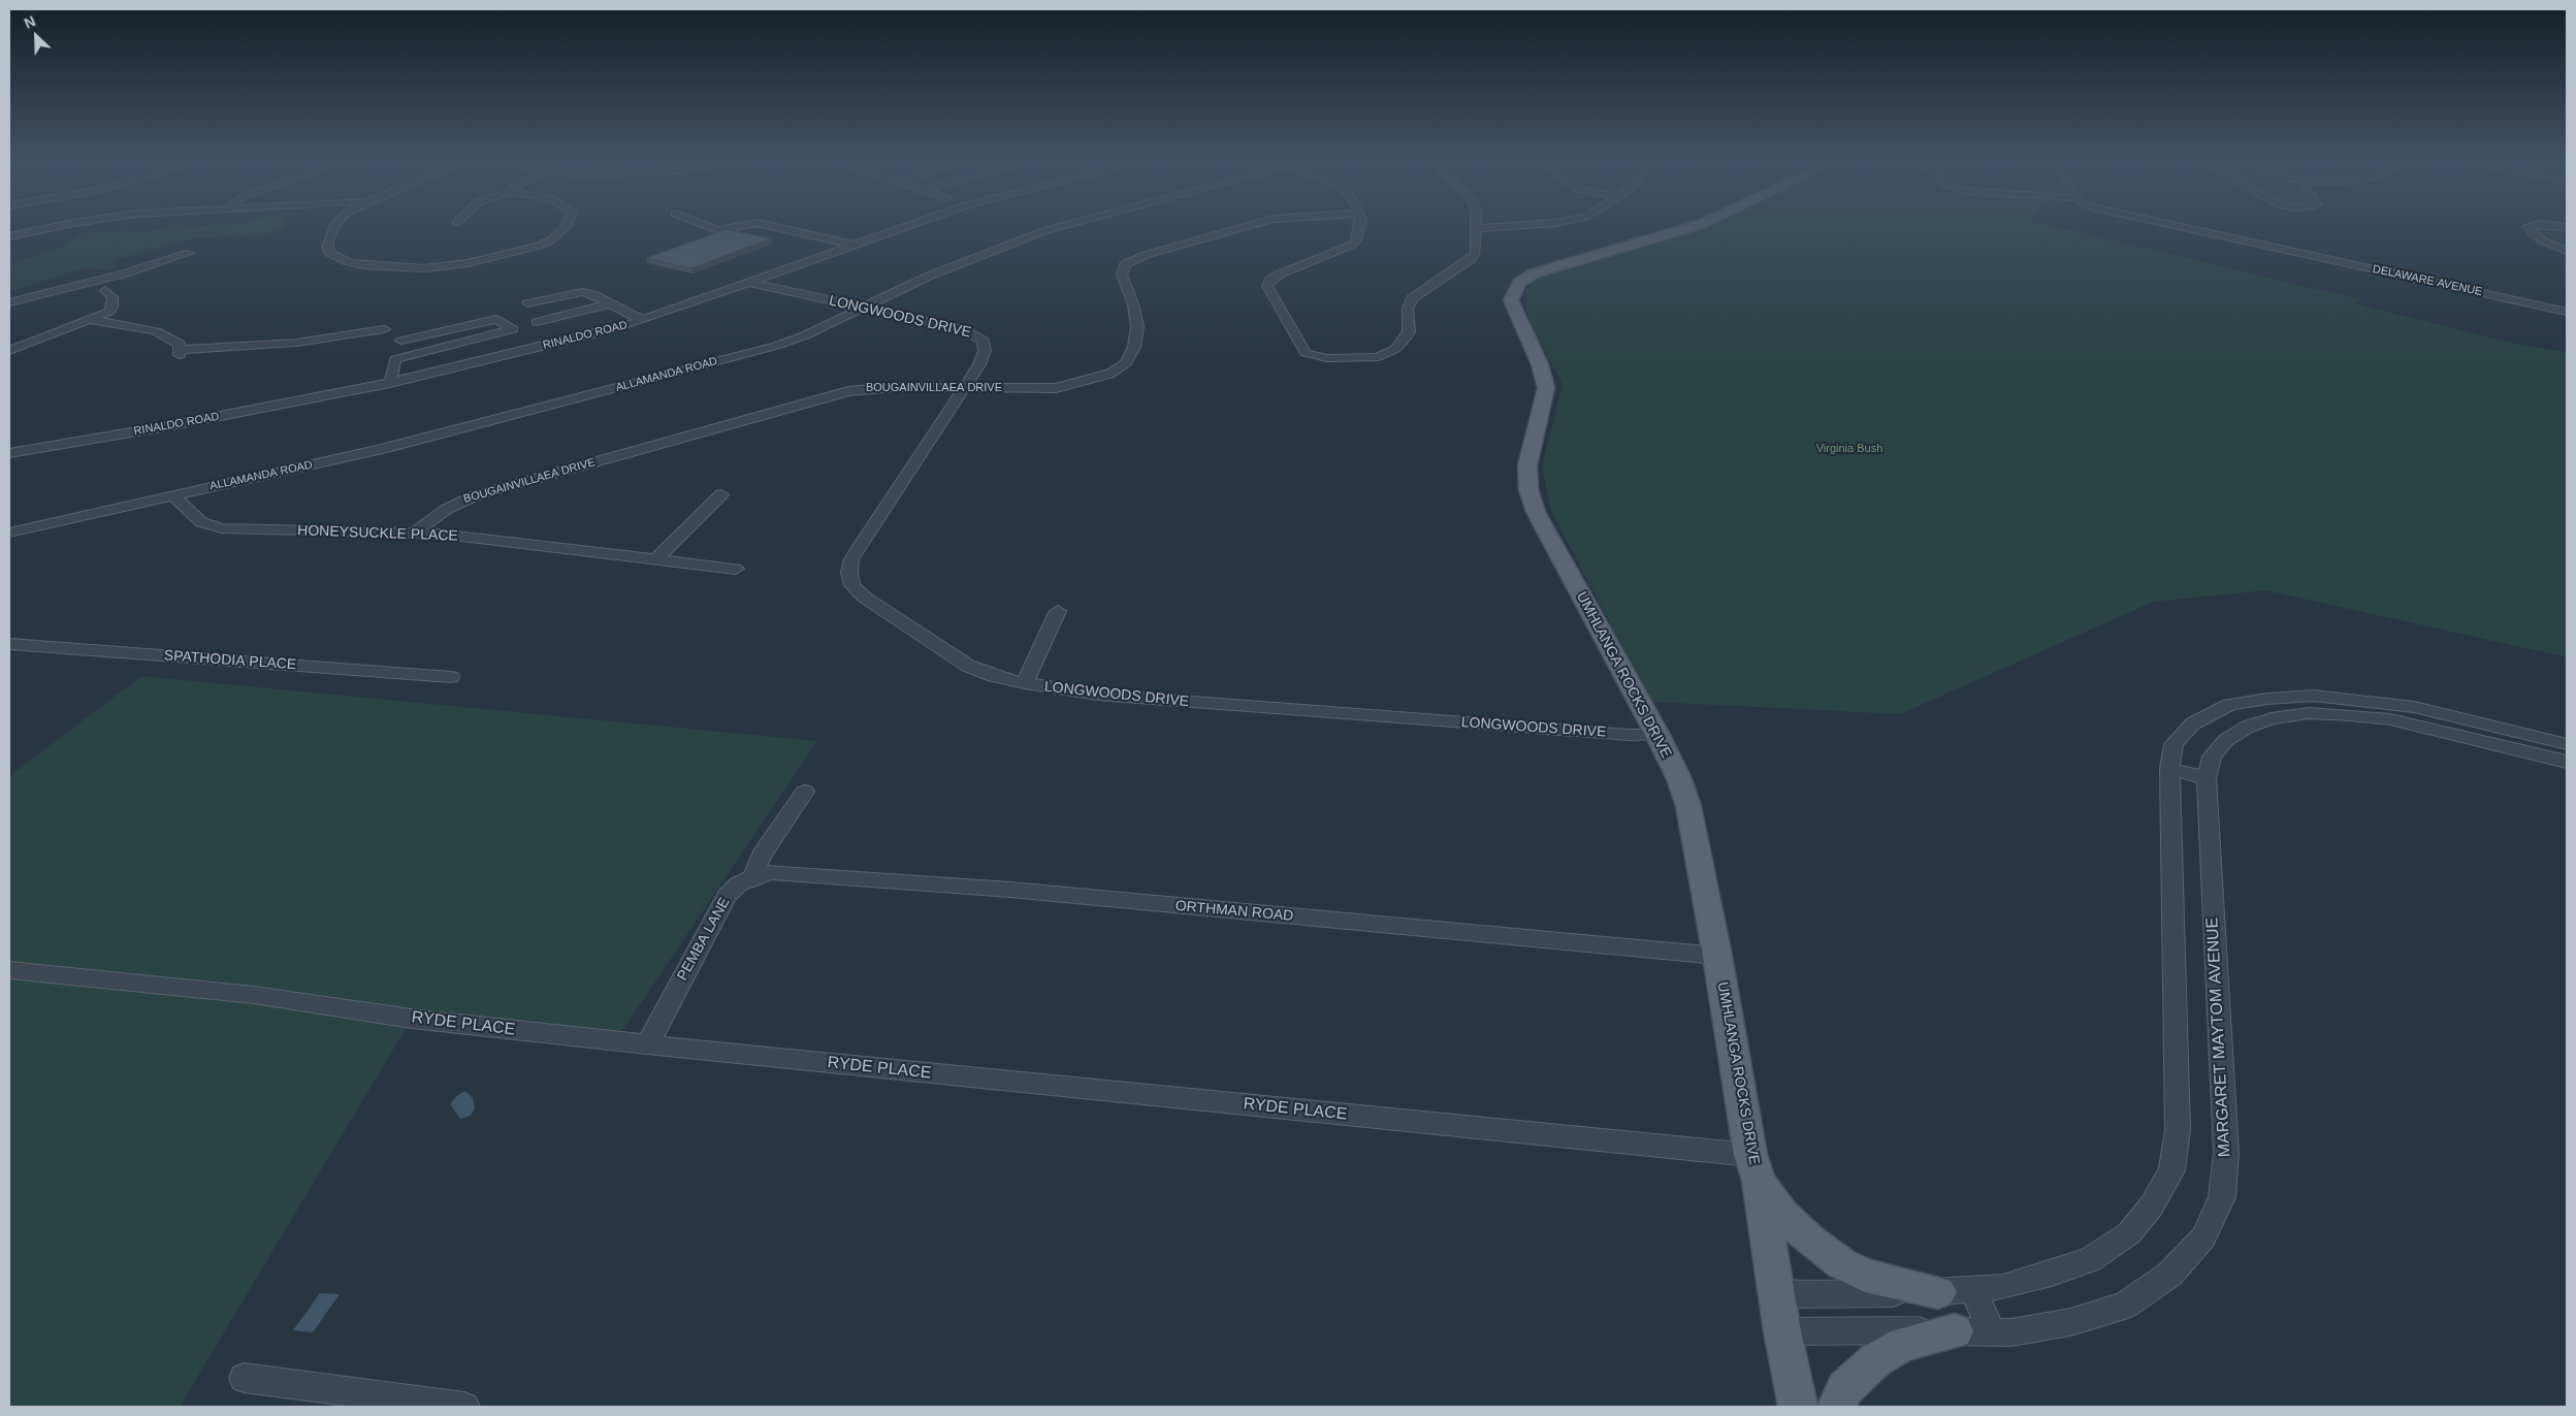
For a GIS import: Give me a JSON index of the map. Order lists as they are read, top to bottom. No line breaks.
{"streets":{"main road":["UMHLANGA ROCKS DRIVE"],"street":["DELAWARE AVENUE","LONGWOODS DRIVE","RINALDO ROAD","ALLAMANDA ROAD","BOUGAINVILLAEA DRIVE","HONEYSUCKLE PLACE","SPATHODIA PLACE","ORTHMAN ROAD","PEMBA LANE","RYDE PLACE","MARGARET MAYTOM AVENUE"]},"crossings":[["LONGWOODS DRIVE","RINALDO ROAD"],["LONGWOODS DRIVE","ALLAMANDA ROAD"],["LONGWOODS DRIVE","BOUGAINVILLAEA DRIVE"],["LONGWOODS DRIVE","UMHLANGA ROCKS DRIVE"],["ALLAMANDA ROAD","HONEYSUCKLE PLACE"],["BOUGAINVILLAEA DRIVE","HONEYSUCKLE PLACE"],["UMHLANGA ROCKS DRIVE","ORTHMAN ROAD"],["UMHLANGA ROCKS DRIVE","RYDE PLACE"],["UMHLANGA ROCKS DRIVE","MARGARET MAYTOM AVENUE"],["ORTHMAN ROAD","PEMBA LANE"],["PEMBA LANE","RYDE PLACE"]],"parks":["Virginia Bush"],"north":"top left"}
